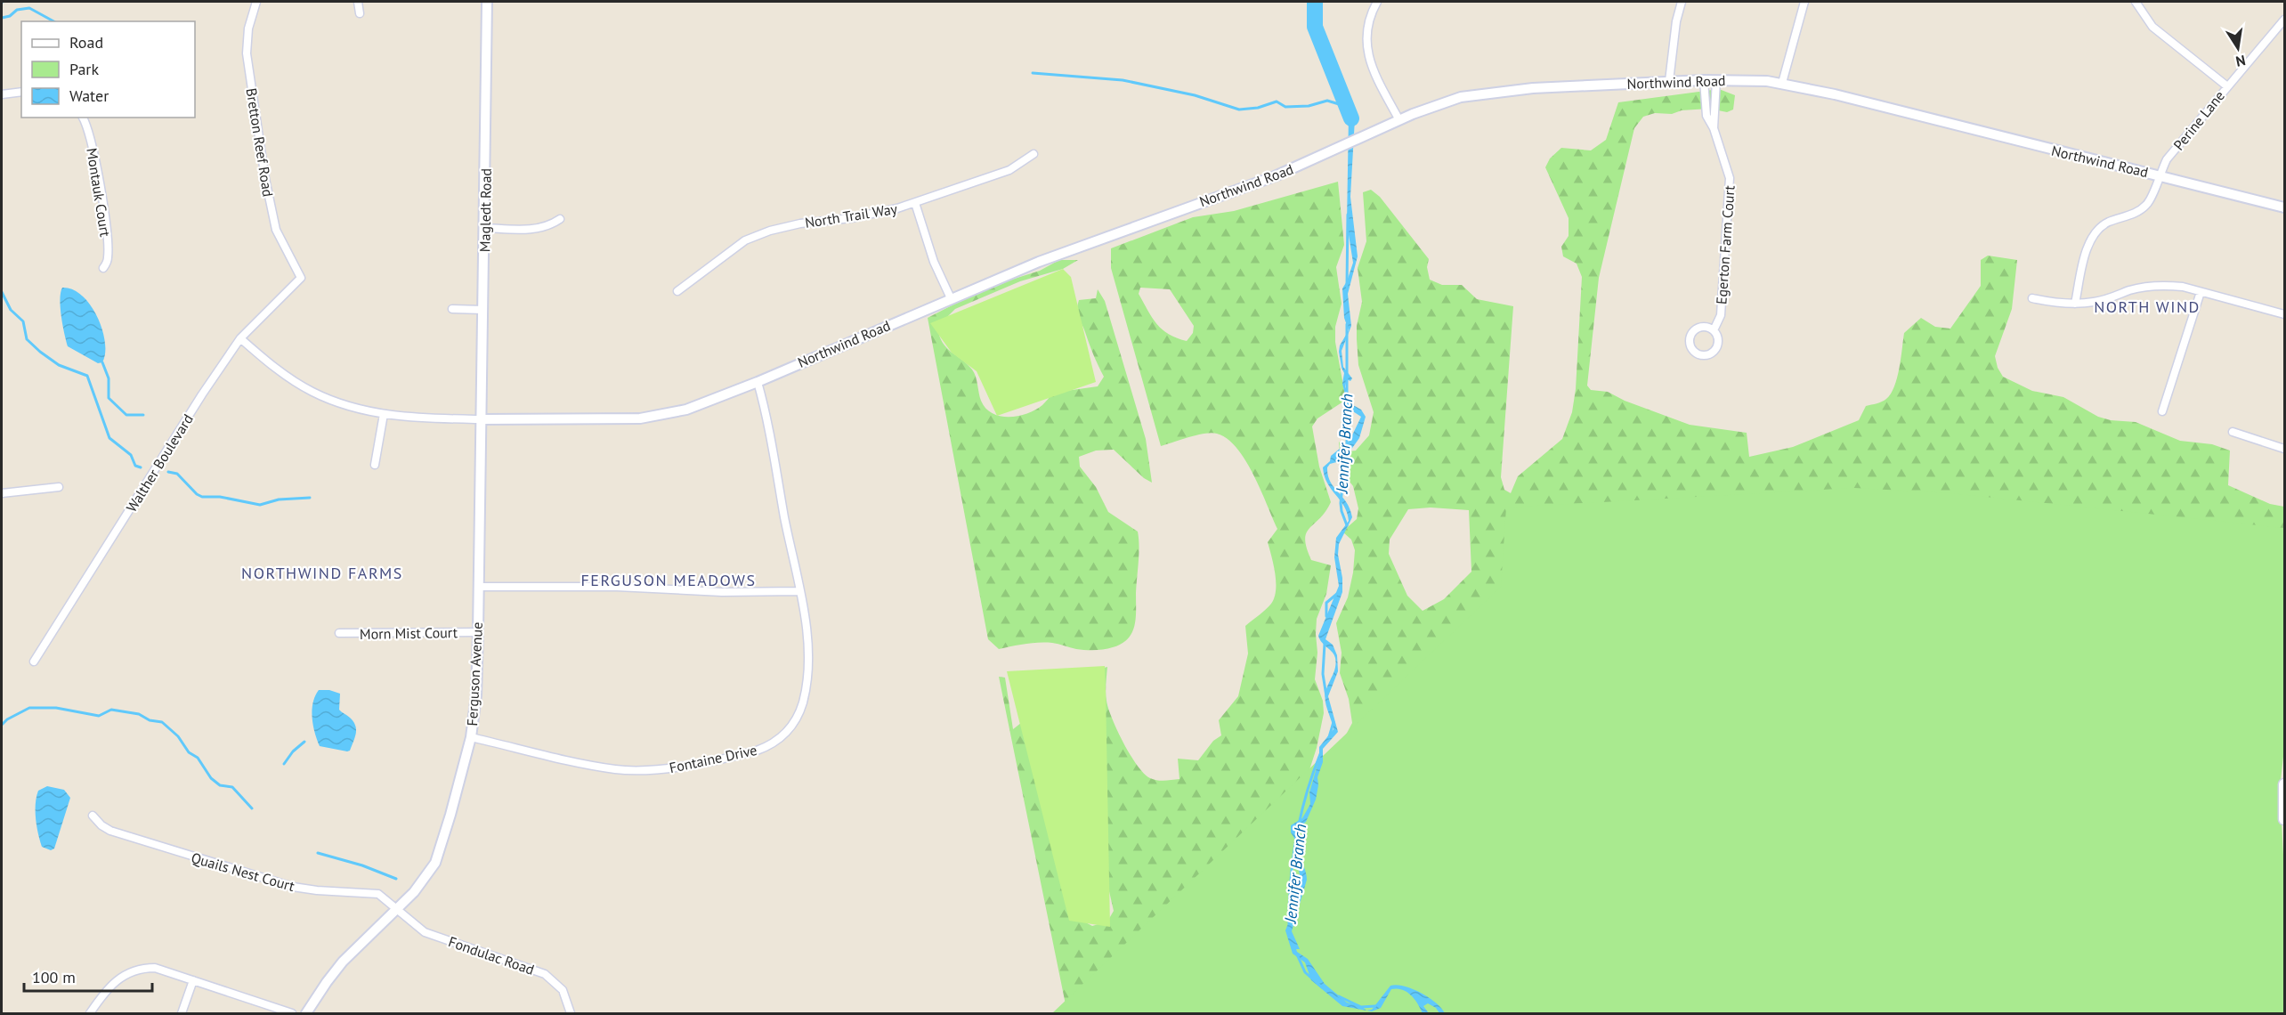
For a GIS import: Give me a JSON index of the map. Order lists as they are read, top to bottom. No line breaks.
{"streets":{"street":["Northwind Road","Perine Lane","Bretton Reef Road","Montauk Court","Magledt Road","North Trail Way","Egerton Farm Court","Walther Boulevard","Morn Mist Court","Ferguson Avenue","Fontaine Drive","Quails Nest Court","Fondulac Road"]},"crossings":[["Northwind Road","Perine Lane"],["Northwind Road","Magledt Road"],["Northwind Road","Egerton Farm Court"],["Northwind Road","Walther Boulevard"],["Northwind Road","Ferguson Avenue"],["Northwind Road","Fontaine Drive"],["Bretton Reef Road","Walther Boulevard"],["Magledt Road","Ferguson Avenue"],["Morn Mist Court","Ferguson Avenue"],["Ferguson Avenue","Fontaine Drive"],["Ferguson Avenue","Quails Nest Court"],["Ferguson Avenue","Fondulac Road"],["Quails Nest Court","Fondulac Road"]],"districts":["NORTH WIND","NORTHWIND FARMS","FERGUSON MEADOWS"],"water":["Jennifer Branch"],"legend":["Road","Park","Water"],"scale_bar":"100 m","north":"bottom"}
